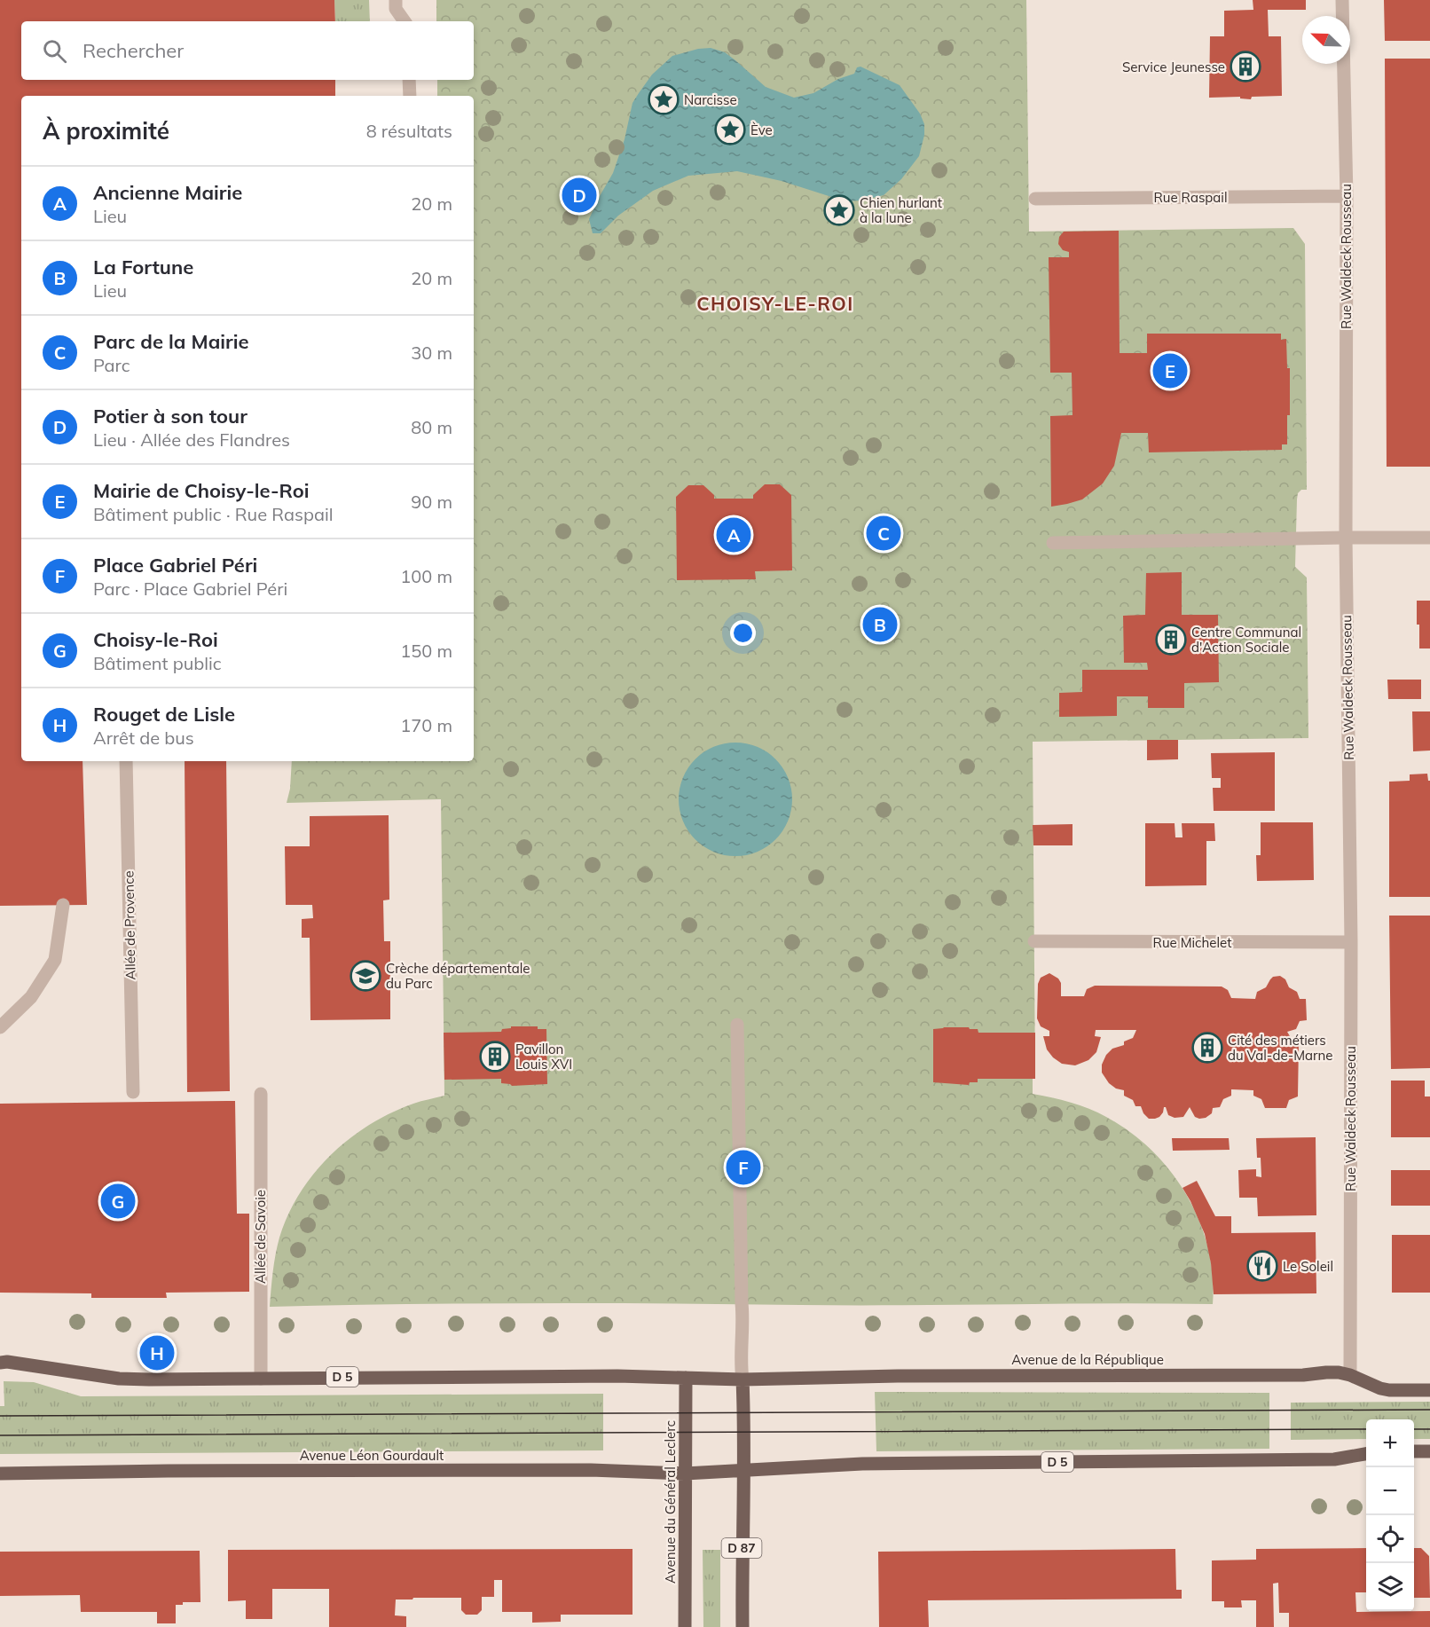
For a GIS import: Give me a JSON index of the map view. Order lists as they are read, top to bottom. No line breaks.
{"streets":{"main road":["Avenue de la République","D 5","Avenue Léon Gourdault","Avenue du Général Leclerc","D 87"],"street":["Rue Raspail","Rue Waldeck Rousseau","Allée de Provence","Rue Michelet","Allée de Savoie"]},"crossings":[["Rue Raspail","Rue Waldeck Rousseau"],["Rue Waldeck Rousseau","Rue Michelet"],["Rue Waldeck Rousseau","Avenue de la République"],["Allée de Savoie","D 5"],["Avenue de la République","D 5"],["Avenue de la République","D 87"],["D 5","Avenue Léon Gourdault"],["D 5","Avenue du Général Leclerc"],["D 5","D 87"],["Avenue Léon Gourdault","Avenue du Général Leclerc"],["Avenue Léon Gourdault","D 87"]],"districts":["CHOISY-LE-ROI"],"places":{"building":["Service Jeunesse","Centre Communal d'Action Sociale","Cité des métiers du Val-de-Marne","Pavillon Louis XVI"],"place":["Narcisse","Ève","Chien hurlant à la lune"],"school or university":["Crèche départementale du Parc"],"restaurant":["Le Soleil"]},"north":"top left","page":{"search":"Rechercher","heading":["À proximité","8 résultats"],"list":[{"mark":"A","name":"Ancienne Mairie","note":"Lieu","value":"20 m"},{"mark":"B","name":"La Fortune","note":"Lieu","value":"20 m"},{"mark":"C","name":"Parc de la Mairie","note":"Parc","value":"30 m"},{"mark":"D","name":"Potier à son tour","note":"Lieu · Allée des Flandres","value":"80 m"},{"mark":"E","name":"Mairie de Choisy-le-Roi","note":"Bâtiment public · Rue Raspail","value":"90 m"},{"mark":"F","name":"Place Gabriel Péri","note":"Parc · Place Gabriel Péri","value":"100 m"},{"mark":"G","name":"Choisy-le-Roi","note":"Bâtiment public","value":"150 m"},{"mark":"H","name":"Rouget de Lisle","note":"Arrêt de bus","value":"170 m"}],"pins":["D","E","C","A","B","F","G","H"],"map_buttons":["+","−"]}}
